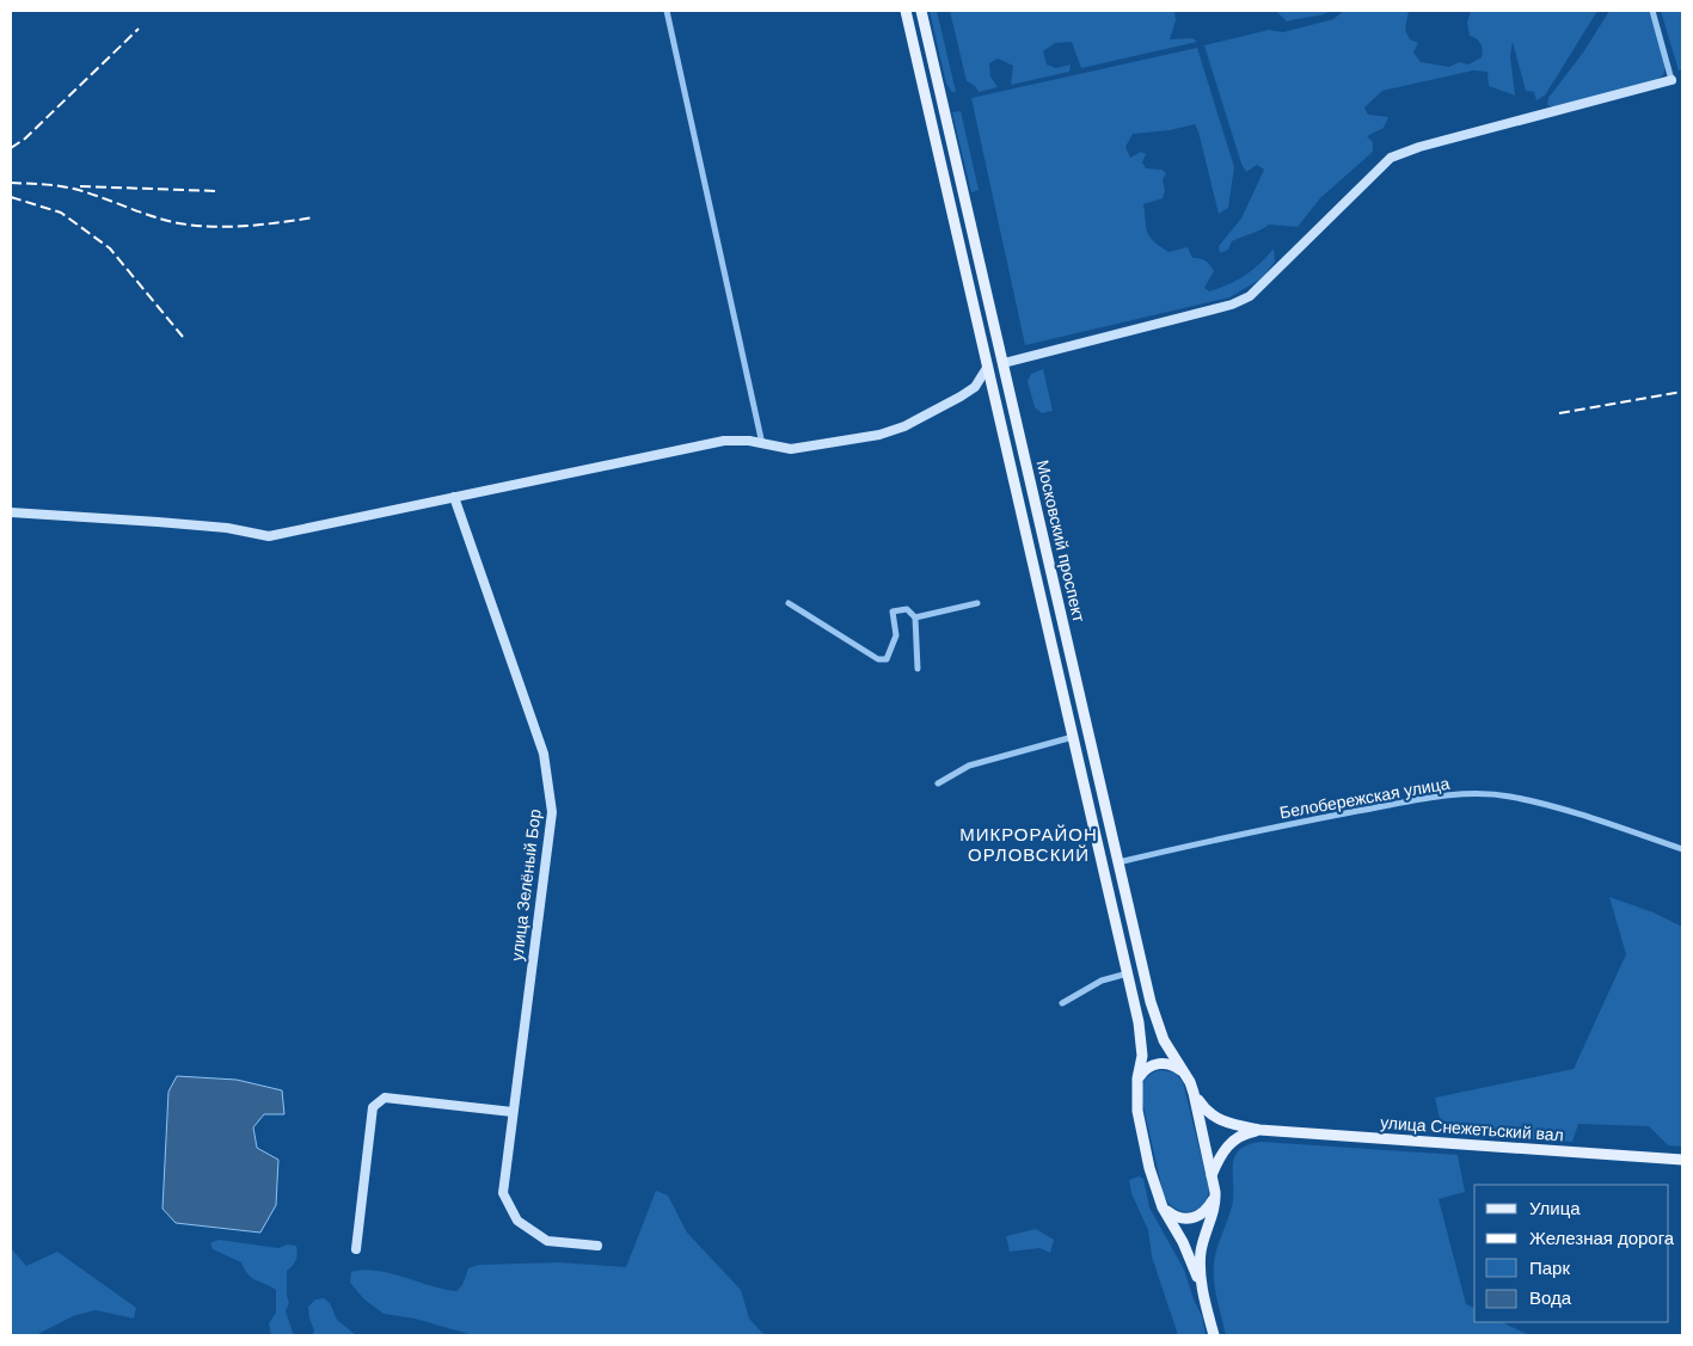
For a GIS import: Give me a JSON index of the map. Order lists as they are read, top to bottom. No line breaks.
{"streets":{"main road":["Московский проспект","улица Снежетьский вал"],"street":["Белобережская улица","улица Зелёный Бор"]},"crossings":[["Московский проспект","Белобережская улица"],["Московский проспект","улица Снежетьский вал"]],"districts":["МИКРОРАЙОН ОРЛОВСКИЙ"],"legend":["Улица","Железная дорога","Парк","Вода"]}
